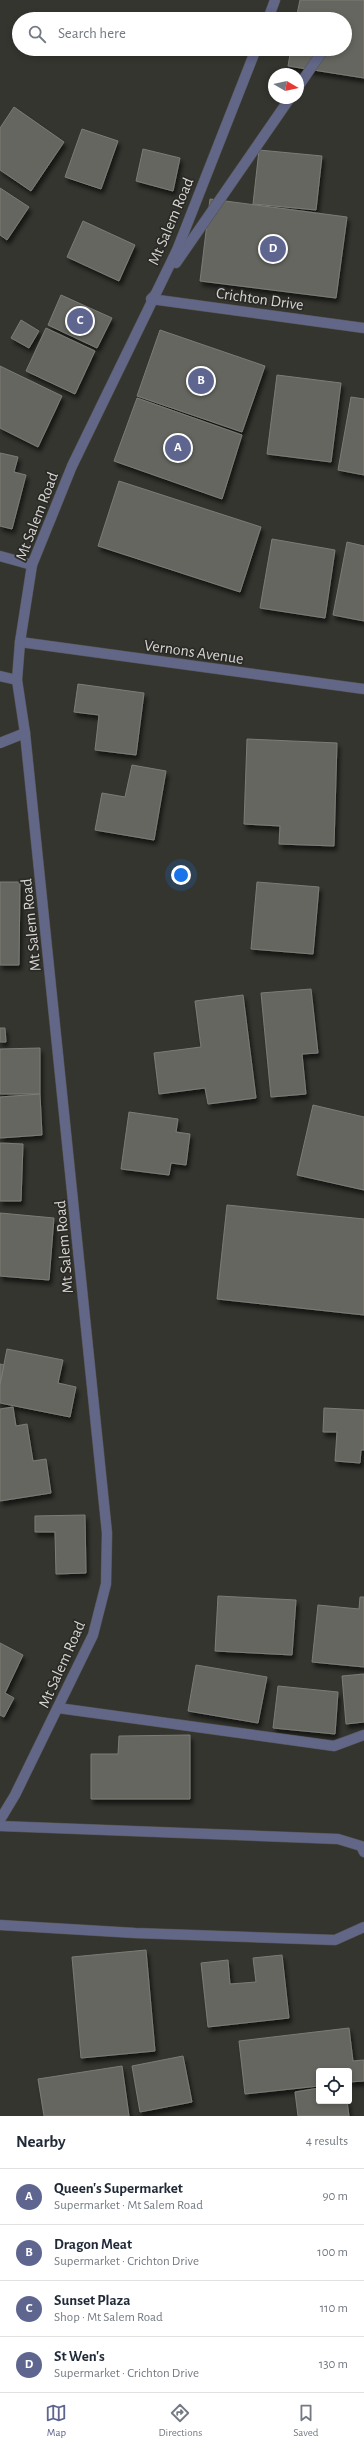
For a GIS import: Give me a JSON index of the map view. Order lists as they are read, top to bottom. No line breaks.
{"streets":{"street":["Mt Salem Road","Crichton Drive","Vernons Avenue"]},"crossings":[["Mt Salem Road","Crichton Drive"],["Mt Salem Road","Vernons Avenue"]],"north":"right","page":{"search":"Search here","pins":["D","C","B","A"],"heading":["Nearby","4 results"],"list":[{"mark":"A","name":"Queen's Supermarket","note":"Supermarket · Mt Salem Road","value":"90 m"},{"mark":"B","name":"Dragon Meat","note":"Supermarket · Crichton Drive","value":"100 m"},{"mark":"C","name":"Sunset Plaza","note":"Shop · Mt Salem Road","value":"110 m"},{"mark":"D","name":"St Wen's","note":"Supermarket · Crichton Drive","value":"130 m"}],"nav":["Map","Directions","Saved"]}}
